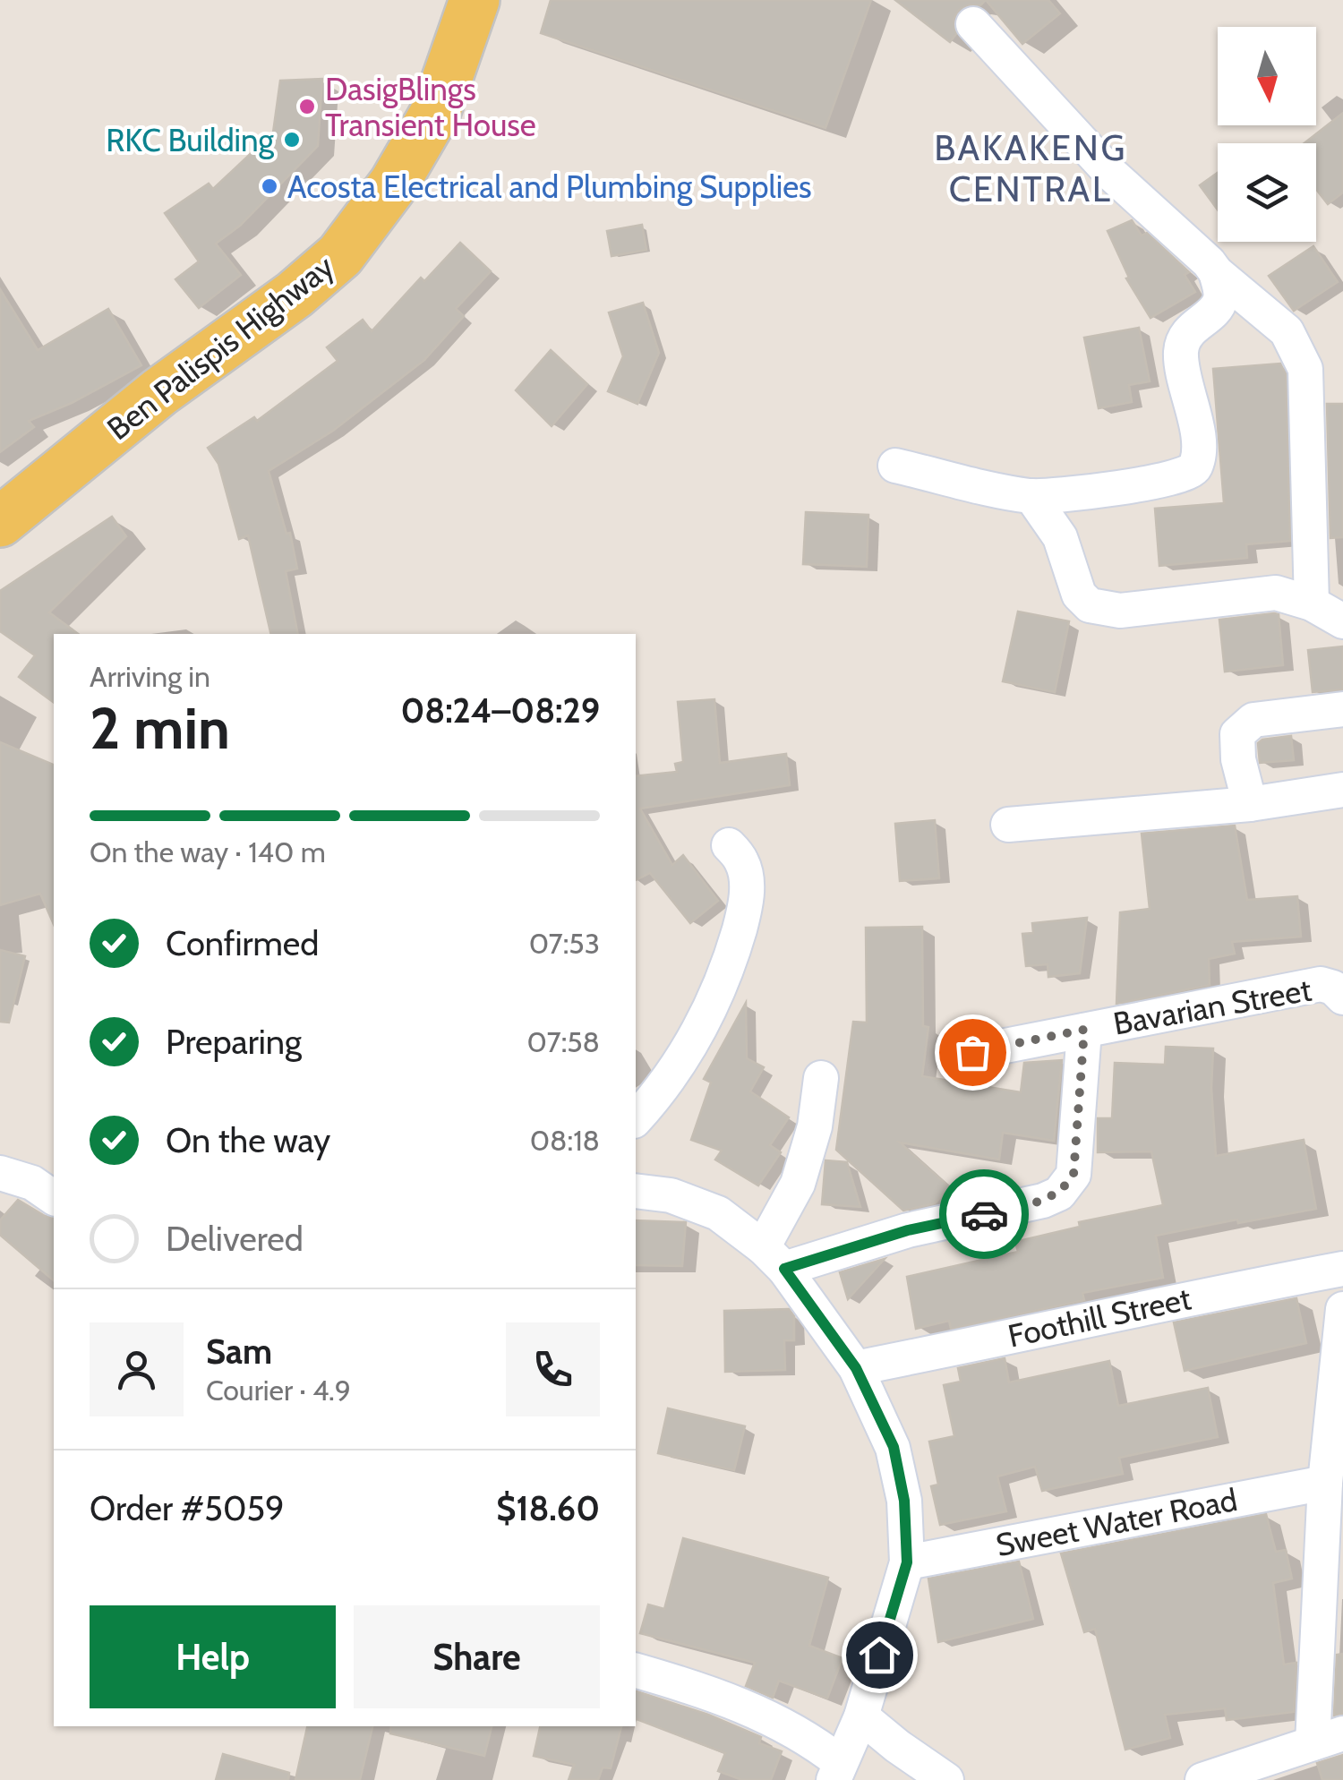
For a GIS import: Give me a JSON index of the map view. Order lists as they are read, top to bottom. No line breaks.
{"streets":{"main road":["Ben Palispis Highway"],"street":["Bavarian Street","Foothill Street","Sweet Water Road"]},"districts":["BAKAKENG CENTRAL"],"places":["DasigBlings Transient House","RKC Building","Acosta Electrical and Plumbing Supplies"],"north":"bottom","page":{"heading":["2 min","Arriving in","08:24–08:29"],"panel":["Sam","Courier · 4.9","Order #5059","$18.60"],"bar":"On the way · 140 m","list":[["Confirmed","07:53"],["Preparing","07:58"],["On the way","08:18"],"Delivered"],"buttons":["Help","Share"]}}
